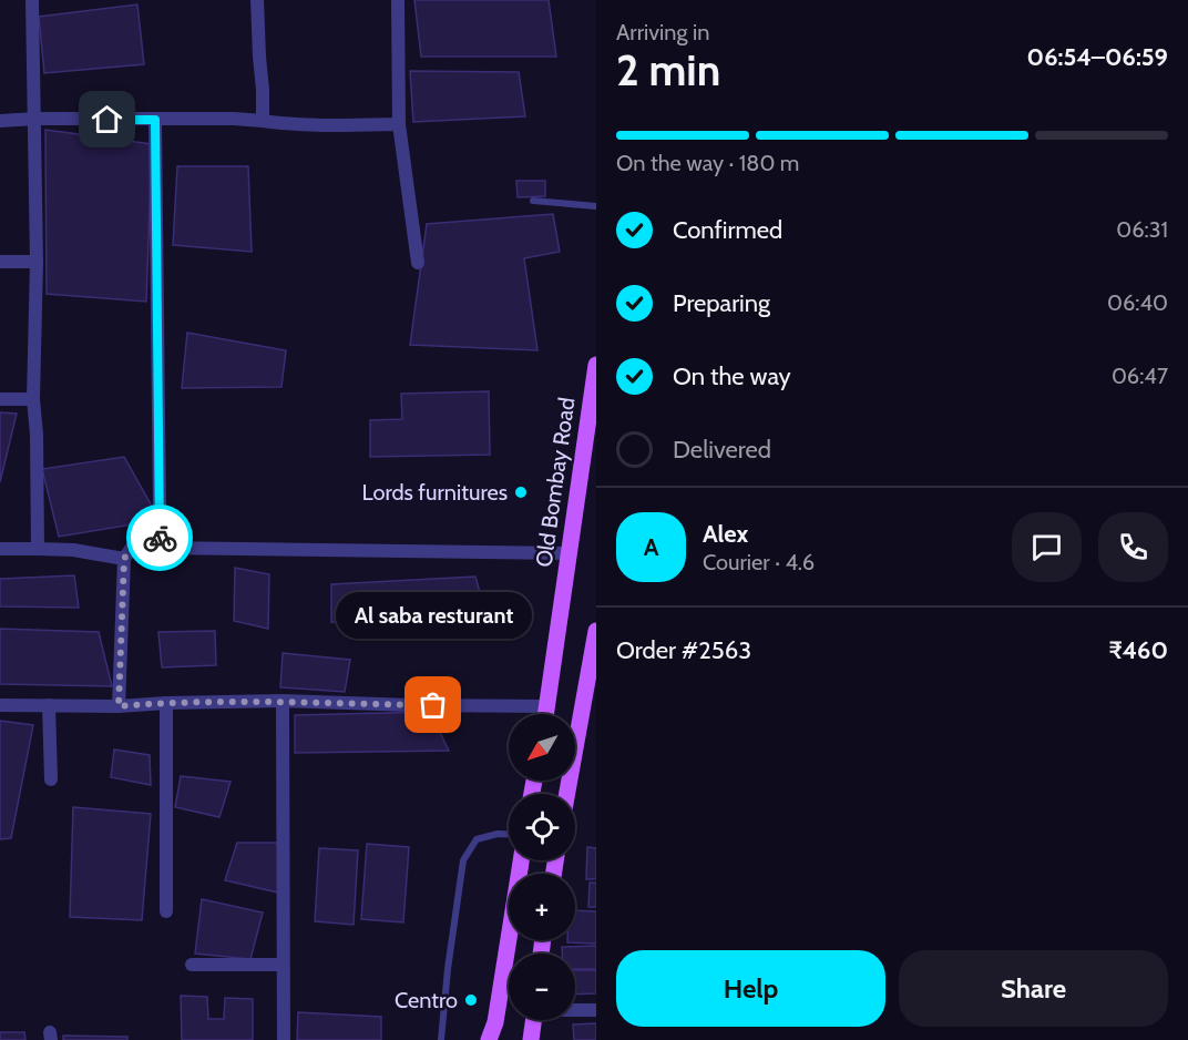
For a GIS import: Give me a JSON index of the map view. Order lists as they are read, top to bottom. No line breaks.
{"streets":{"main road":["Old Bombay Road"]},"places":["Lords furnitures","Al saba resturant","Centro"],"north":"bottom left","page":{"heading":["2 min","Arriving in","06:54–06:59"],"panel":["Alex","Courier · 4.6","Order #2563","₹460"],"bar":"On the way · 180 m","list":[["Confirmed","06:31"],["Preparing","06:40"],["On the way","06:47"],"Delivered"],"round":"A","bubble":"Al saba resturant","map_buttons":["+","−"],"buttons":["Help","Share"]}}
